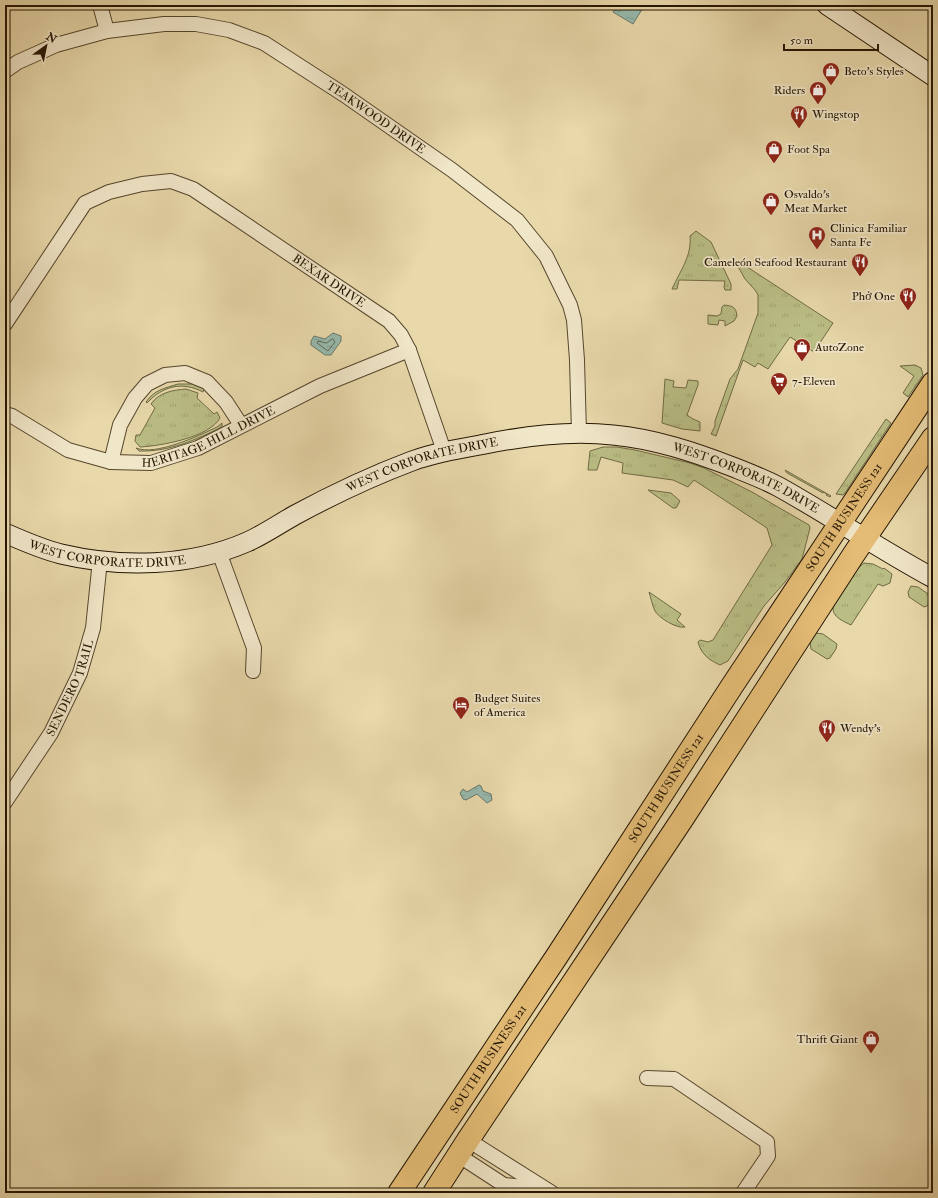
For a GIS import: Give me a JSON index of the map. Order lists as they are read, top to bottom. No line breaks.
{"streets":{"main road":["SOUTH BUSINESS 121"],"street":["TEAKWOOD DRIVE","BEXAR DRIVE","HERITAGE HILL DRIVE","WEST CORPORATE DRIVE","SENDERO TRAIL"]},"crossings":[["TEAKWOOD DRIVE","WEST CORPORATE DRIVE"],["BEXAR DRIVE","HERITAGE HILL DRIVE"],["BEXAR DRIVE","WEST CORPORATE DRIVE"],["WEST CORPORATE DRIVE","SOUTH BUSINESS 121"],["WEST CORPORATE DRIVE","SENDERO TRAIL"]],"places":{"shop":["Beto's Styles","Riders","Foot Spa","Osvaldo's Meat Market","AutoZone","Thrift Giant"],"restaurant":["Wingstop","Cameleón Seafood Restaurant","Phở One","Wendy's"],"hospital":["Clinica Familiar Santa Fe"],"supermarket":["7-Eleven"],"hotel":["Budget Suites of America"]},"scale_bar":"50 m","north":"top right"}
